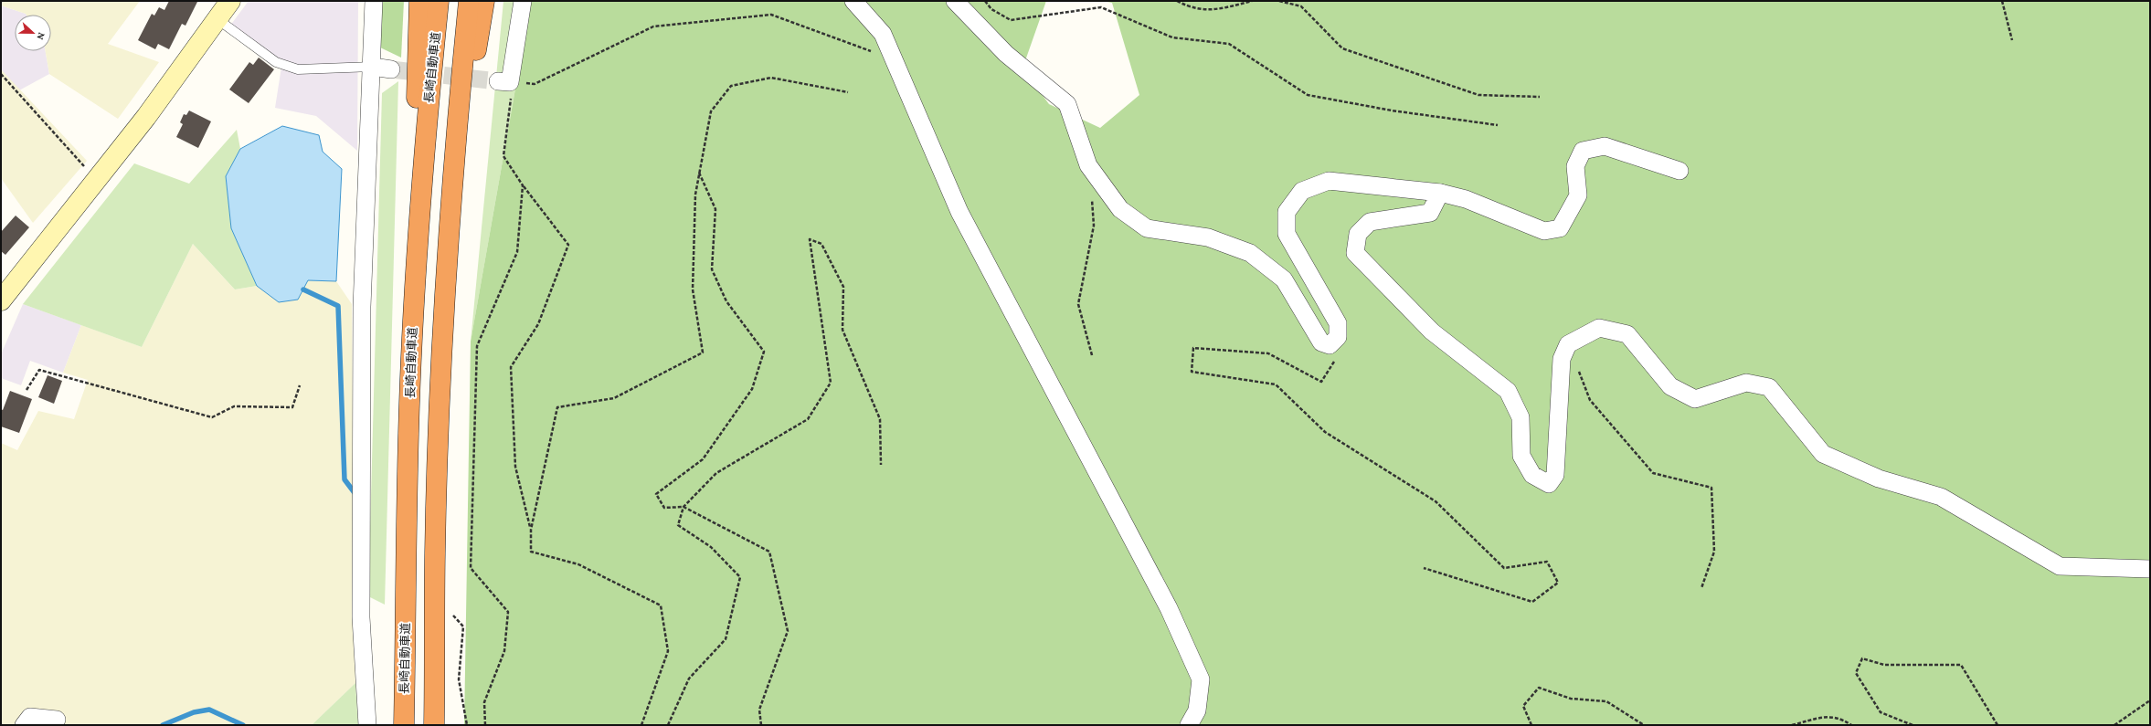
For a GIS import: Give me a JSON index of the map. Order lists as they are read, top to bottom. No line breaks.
{"streets":{"highway":["長崎自動車道"]},"north":"right"}
